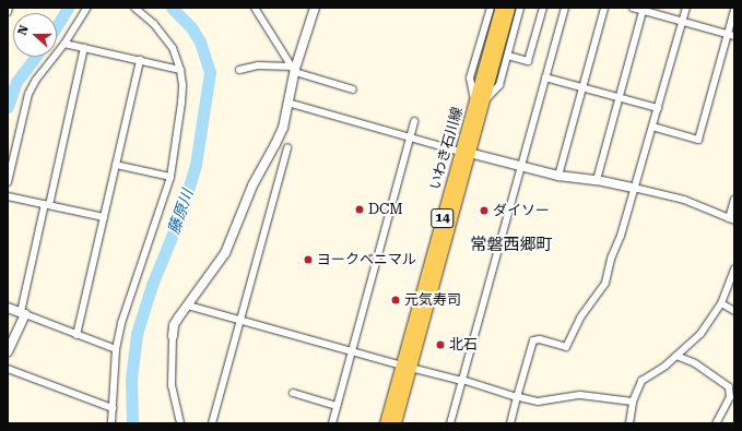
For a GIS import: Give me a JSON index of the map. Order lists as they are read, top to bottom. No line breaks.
{"streets":{"main road":["いわき石川線","14"]},"districts":["常磐西郷町"],"water":["藤原川"],"places":["DCM","ダイソー","ヨークベニマル","元気寿司","北石"],"north":"left"}
